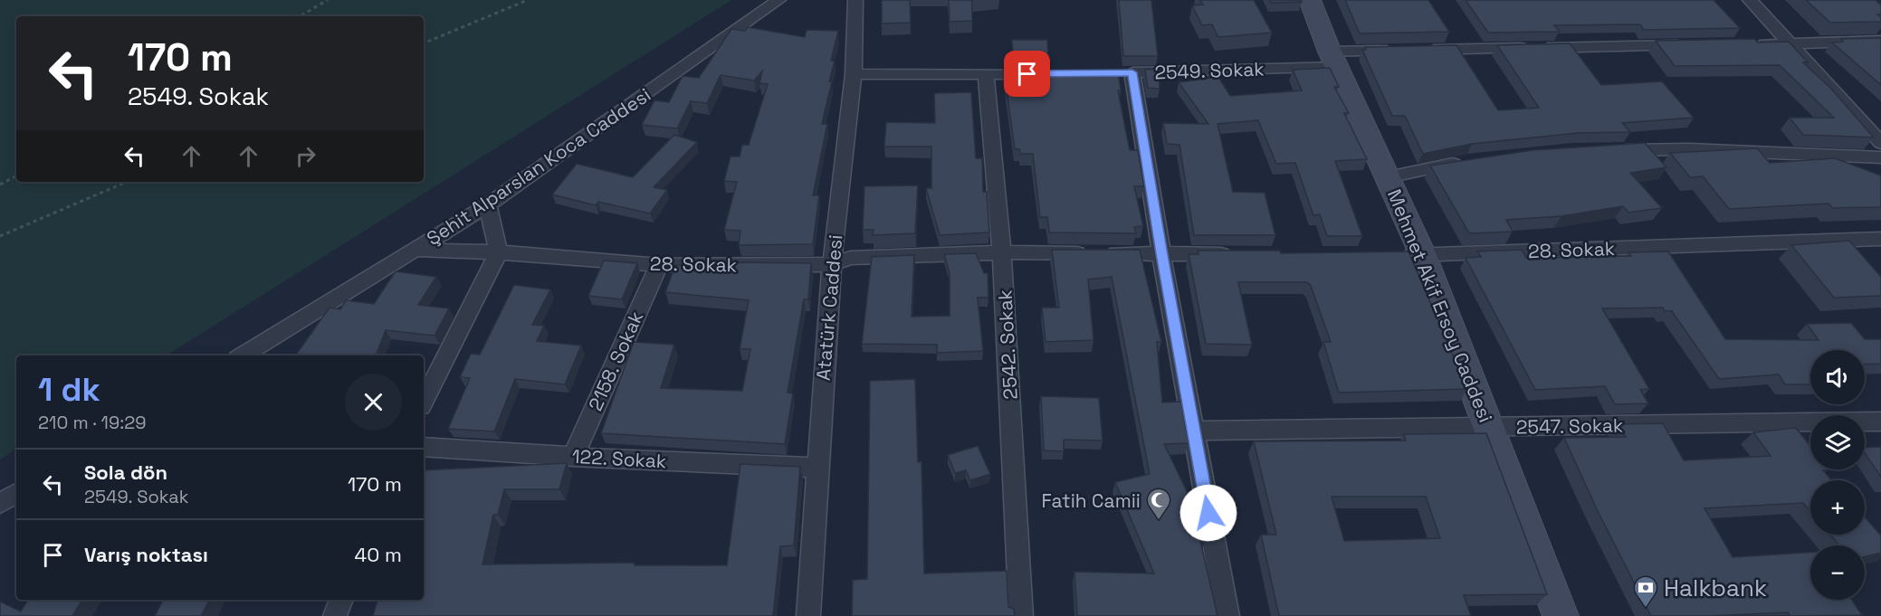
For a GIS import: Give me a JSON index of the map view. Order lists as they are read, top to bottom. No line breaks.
{"streets":{"street":["2549. Sokak","Şehit Alparslan Koca Caddesi","28. Sokak","Mehmet Akif Ersoy Caddesi","Atatürk Caddesi","2542. Sokak","2158. Sokak","2547. Sokak","122. Sokak"]},"crossings":[["2549. Sokak","28. Sokak"],["2549. Sokak","Mehmet Akif Ersoy Caddesi"],["Şehit Alparslan Koca Caddesi","28. Sokak"],["28. Sokak","Mehmet Akif Ersoy Caddesi"],["28. Sokak","Atatürk Caddesi"],["28. Sokak","2542. Sokak"],["28. Sokak","2158. Sokak"],["Mehmet Akif Ersoy Caddesi","2547. Sokak"],["Atatürk Caddesi","122. Sokak"],["2158. Sokak","122. Sokak"]],"places":{"mosque":["Fatih Camii"],"bank":["Halkbank"]},"page":{"turn":["170 m","2549. Sokak"],"map_buttons":["+","−"],"heading":["1 dk","210 m · 19:29"],"list":[{"name":"Sola dön","note":"2549. Sokak","value":"170 m"},{"name":"Varış noktası","value":"40 m"}]}}
